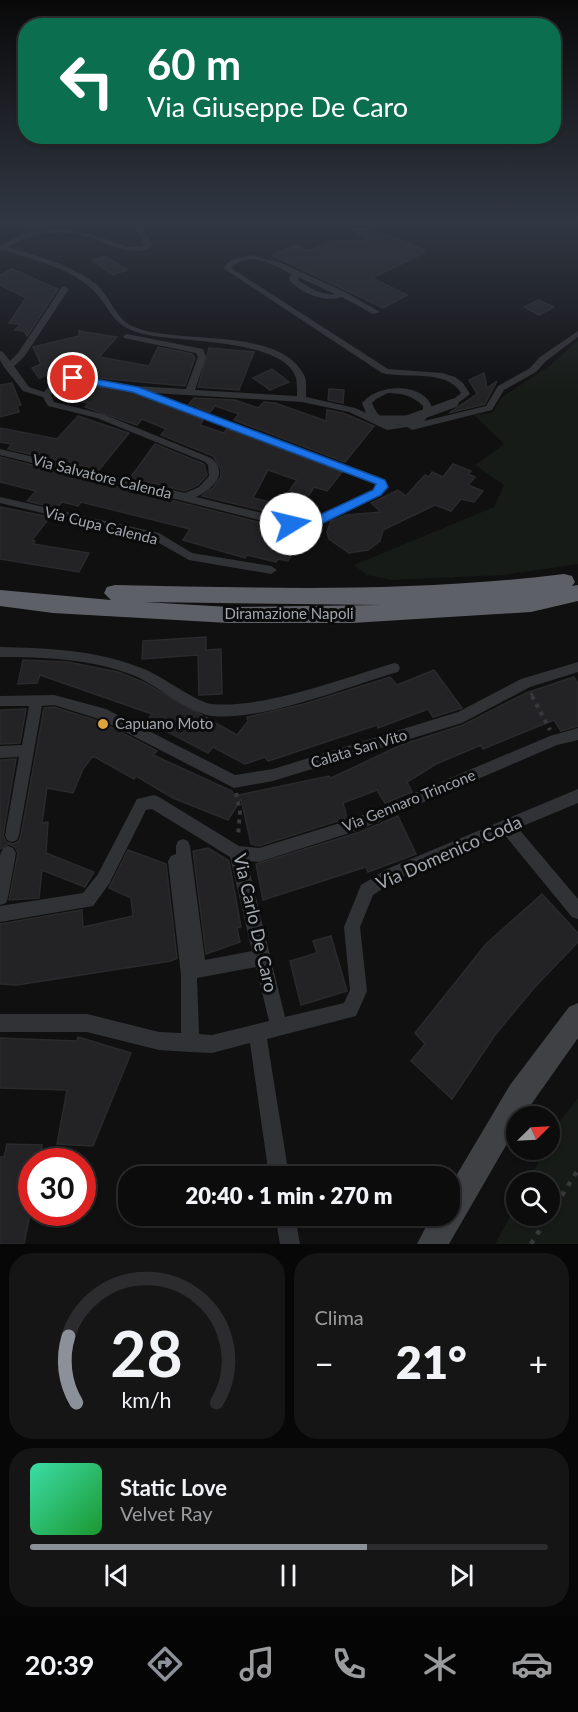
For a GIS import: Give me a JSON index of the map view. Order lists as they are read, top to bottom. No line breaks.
{"streets":{"highway":["Diramazione Napoli"],"street":["Via Salvatore Calenda","Via Cupa Calenda","Calata San Vito","Via Gennaro Trincone","Via Domenico Coda","Via Carlo De Caro"]},"crossings":[["Calata San Vito","Via Carlo De Caro"],["Via Gennaro Trincone","Via Carlo De Caro"],["Via Domenico Coda","Via Carlo De Caro"]],"places":["Capuano Moto"],"north":"top right","page":{"turn":["60 m","Via Giuseppe De Caro"],"limit":"30","trip":"20:40 · 1 min · 270 m","tile":"Clima","heat":["−","21°","+"],"song":["Static Love","Velvet Ray"],"tabs":"20:39","gauge":["28","km/h"]}}
